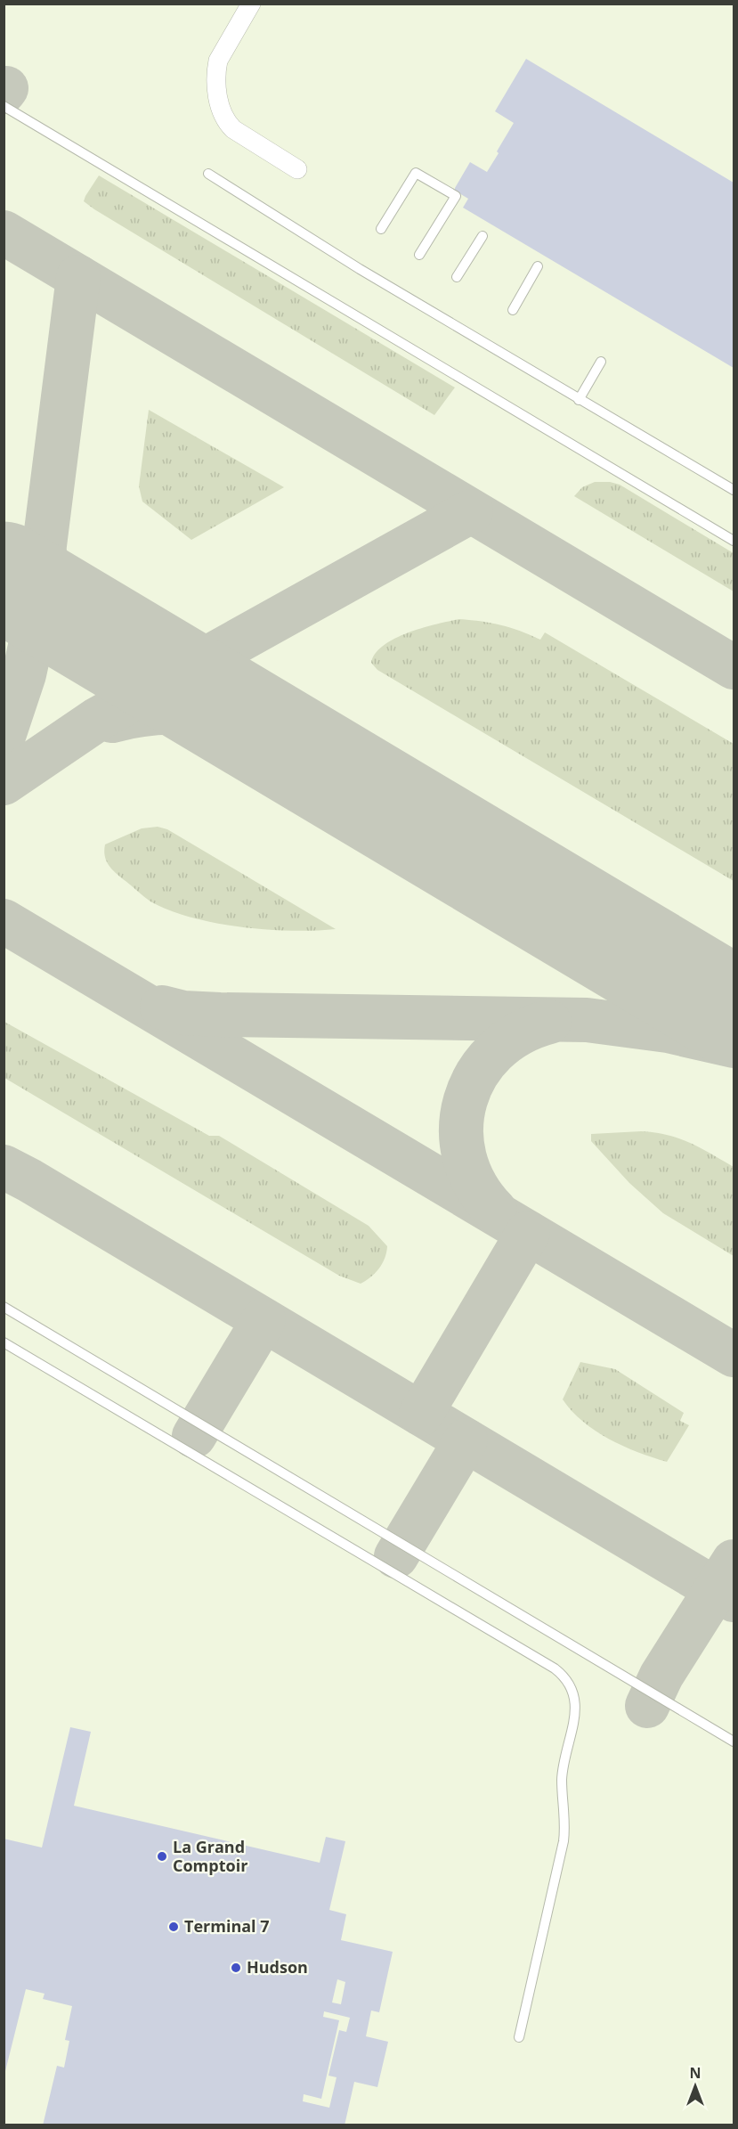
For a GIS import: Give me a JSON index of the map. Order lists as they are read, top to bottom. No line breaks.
{"places":["La Grand Comptoir","Terminal 7","Hudson"],"north":"top"}
